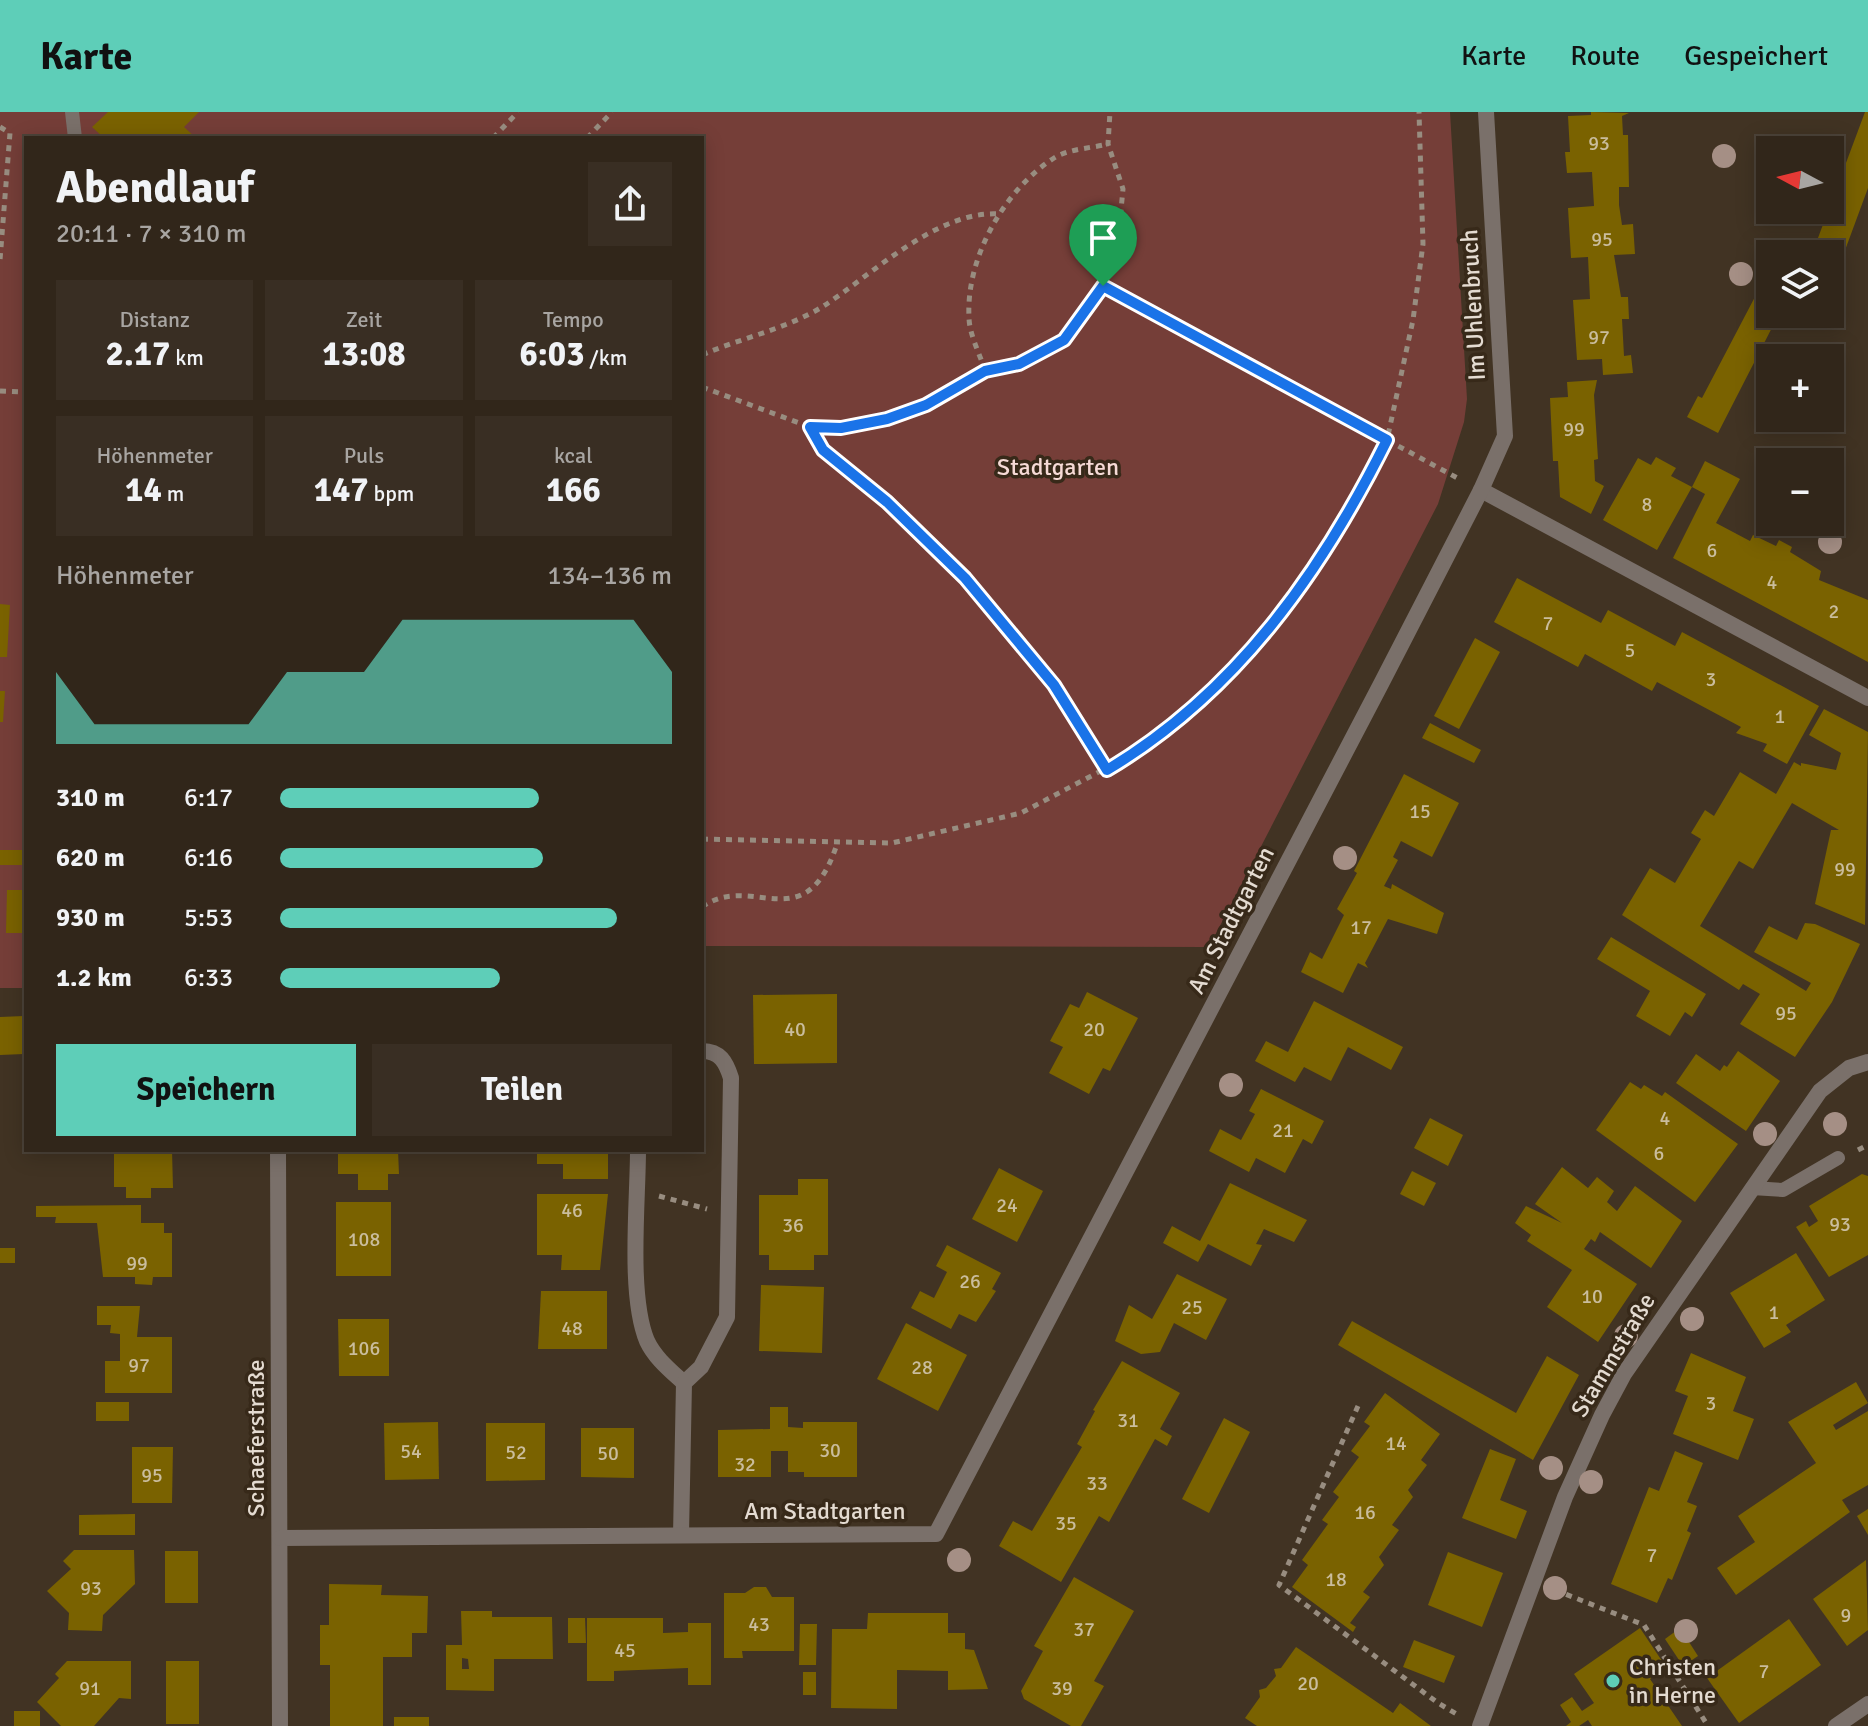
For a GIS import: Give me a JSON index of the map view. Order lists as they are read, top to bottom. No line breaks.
{"streets":{"street":["Im Uhlenbruch","Am Stadtgarten","Stammstraße","Schaeferstraße"]},"crossings":[["Im Uhlenbruch","Am Stadtgarten"],["Am Stadtgarten","Schaeferstraße"]],"parks":["Stadtgarten"],"places":["Christen in Herne"],"house_numbers":["93","95","97","99","8","6","4","2","7","5","3","1","15","99","17","95","40","20","4","21","6","24","46","93","36","108","99","26","10","25","1","48","106","97","28","3","31","14","30","54","52","50","32","95","33","16","35","7","18","93","9","43","37","45","7","20","91","39"],"north":"left","page":{"header":"Karte","nav":["Karte","Route","Gespeichert"],"map_buttons":["+","−"],"heading":["Abendlauf","20:11 · 7 × 310 m"],"stats":[["Distanz","2.17 km"],["Zeit","13:08"],["Tempo","6:03 /km"],["Höhenmeter","14 m"],["Puls","147 bpm"],["kcal","166"]],"chart":["Höhenmeter","134–136 m"],"list":[{"name":"310 m","note":"6:17"},{"name":"620 m","note":"6:16"},{"name":"930 m","note":"5:53"},{"name":"1.2 km","note":"6:33"}],"buttons":["Speichern","Teilen"]}}
